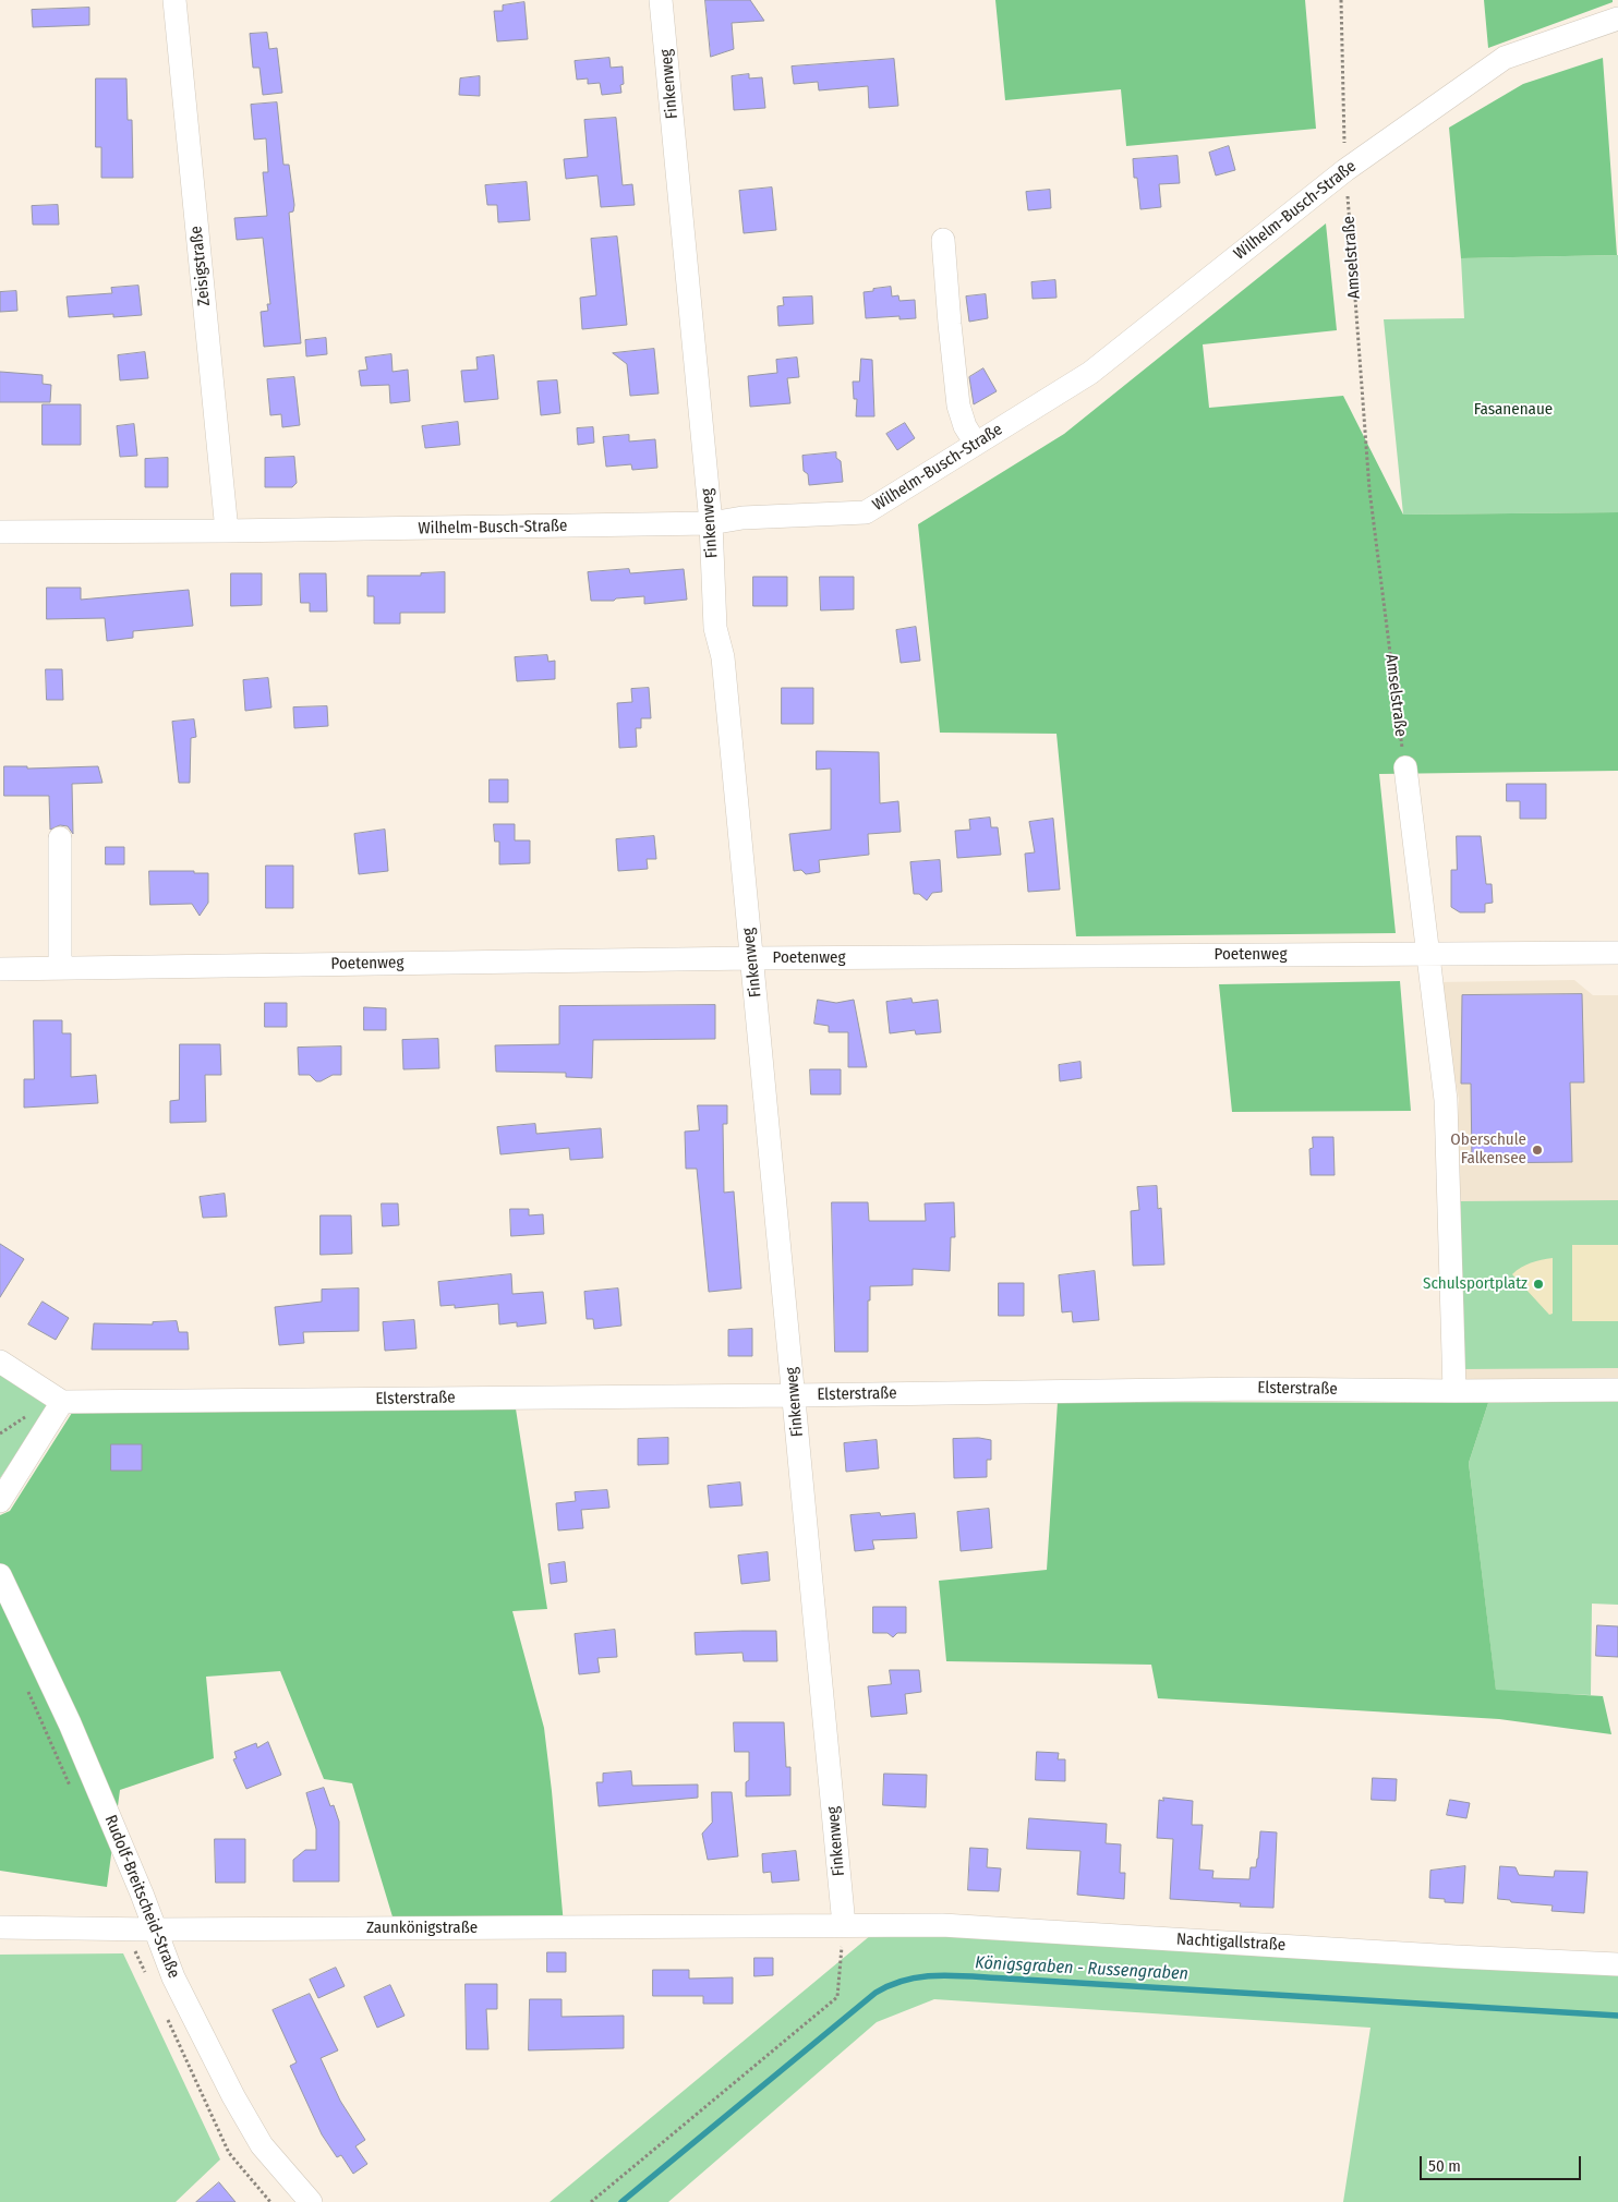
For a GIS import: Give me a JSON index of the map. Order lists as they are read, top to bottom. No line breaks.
{"streets":{"street":["Finkenweg","Wilhelm-Busch-Straße","Zeisigstraße","Poetenweg","Elsterstraße","Rudolf-Breitscheid-Straße","Zaunkönigstraße","Nachtigallstraße"],"path":["Amselstraße"]},"crossings":[["Finkenweg","Wilhelm-Busch-Straße"],["Finkenweg","Poetenweg"],["Finkenweg","Elsterstraße"],["Finkenweg","Zaunkönigstraße"],["Finkenweg","Nachtigallstraße"],["Wilhelm-Busch-Straße","Amselstraße"],["Wilhelm-Busch-Straße","Zeisigstraße"],["Rudolf-Breitscheid-Straße","Zaunkönigstraße"],["Zaunkönigstraße","Nachtigallstraße"]],"water":["Königsgraben - Russengraben"],"parks":["Fasanenaue"],"places":["Oberschule Falkensee","Schulsportplatz"],"scale_bar":"50 m"}
